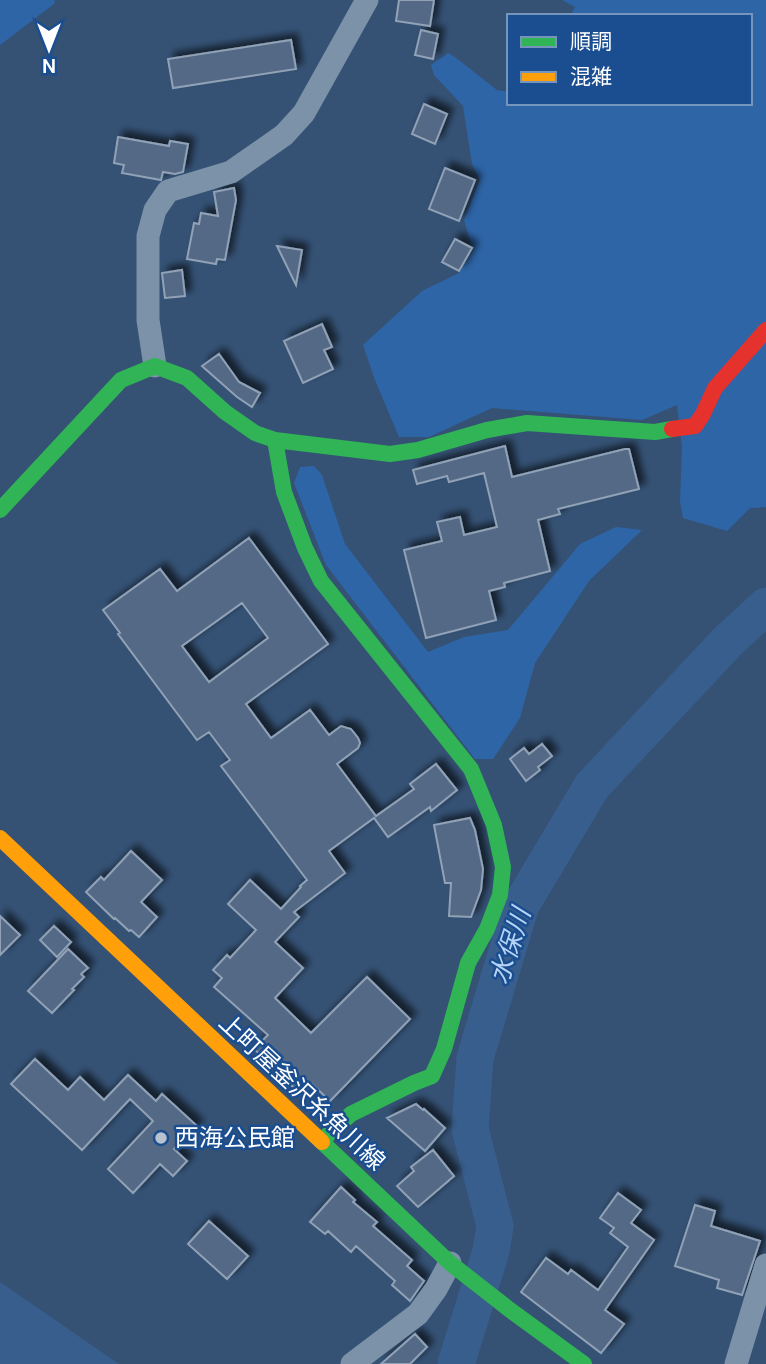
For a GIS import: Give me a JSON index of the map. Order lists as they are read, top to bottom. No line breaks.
{"streets":{"street":["上町屋釜沢糸魚川線"]},"water":["水保川"],"places":["西海公民館"],"legend":["順調","混雑"],"north":"bottom"}
